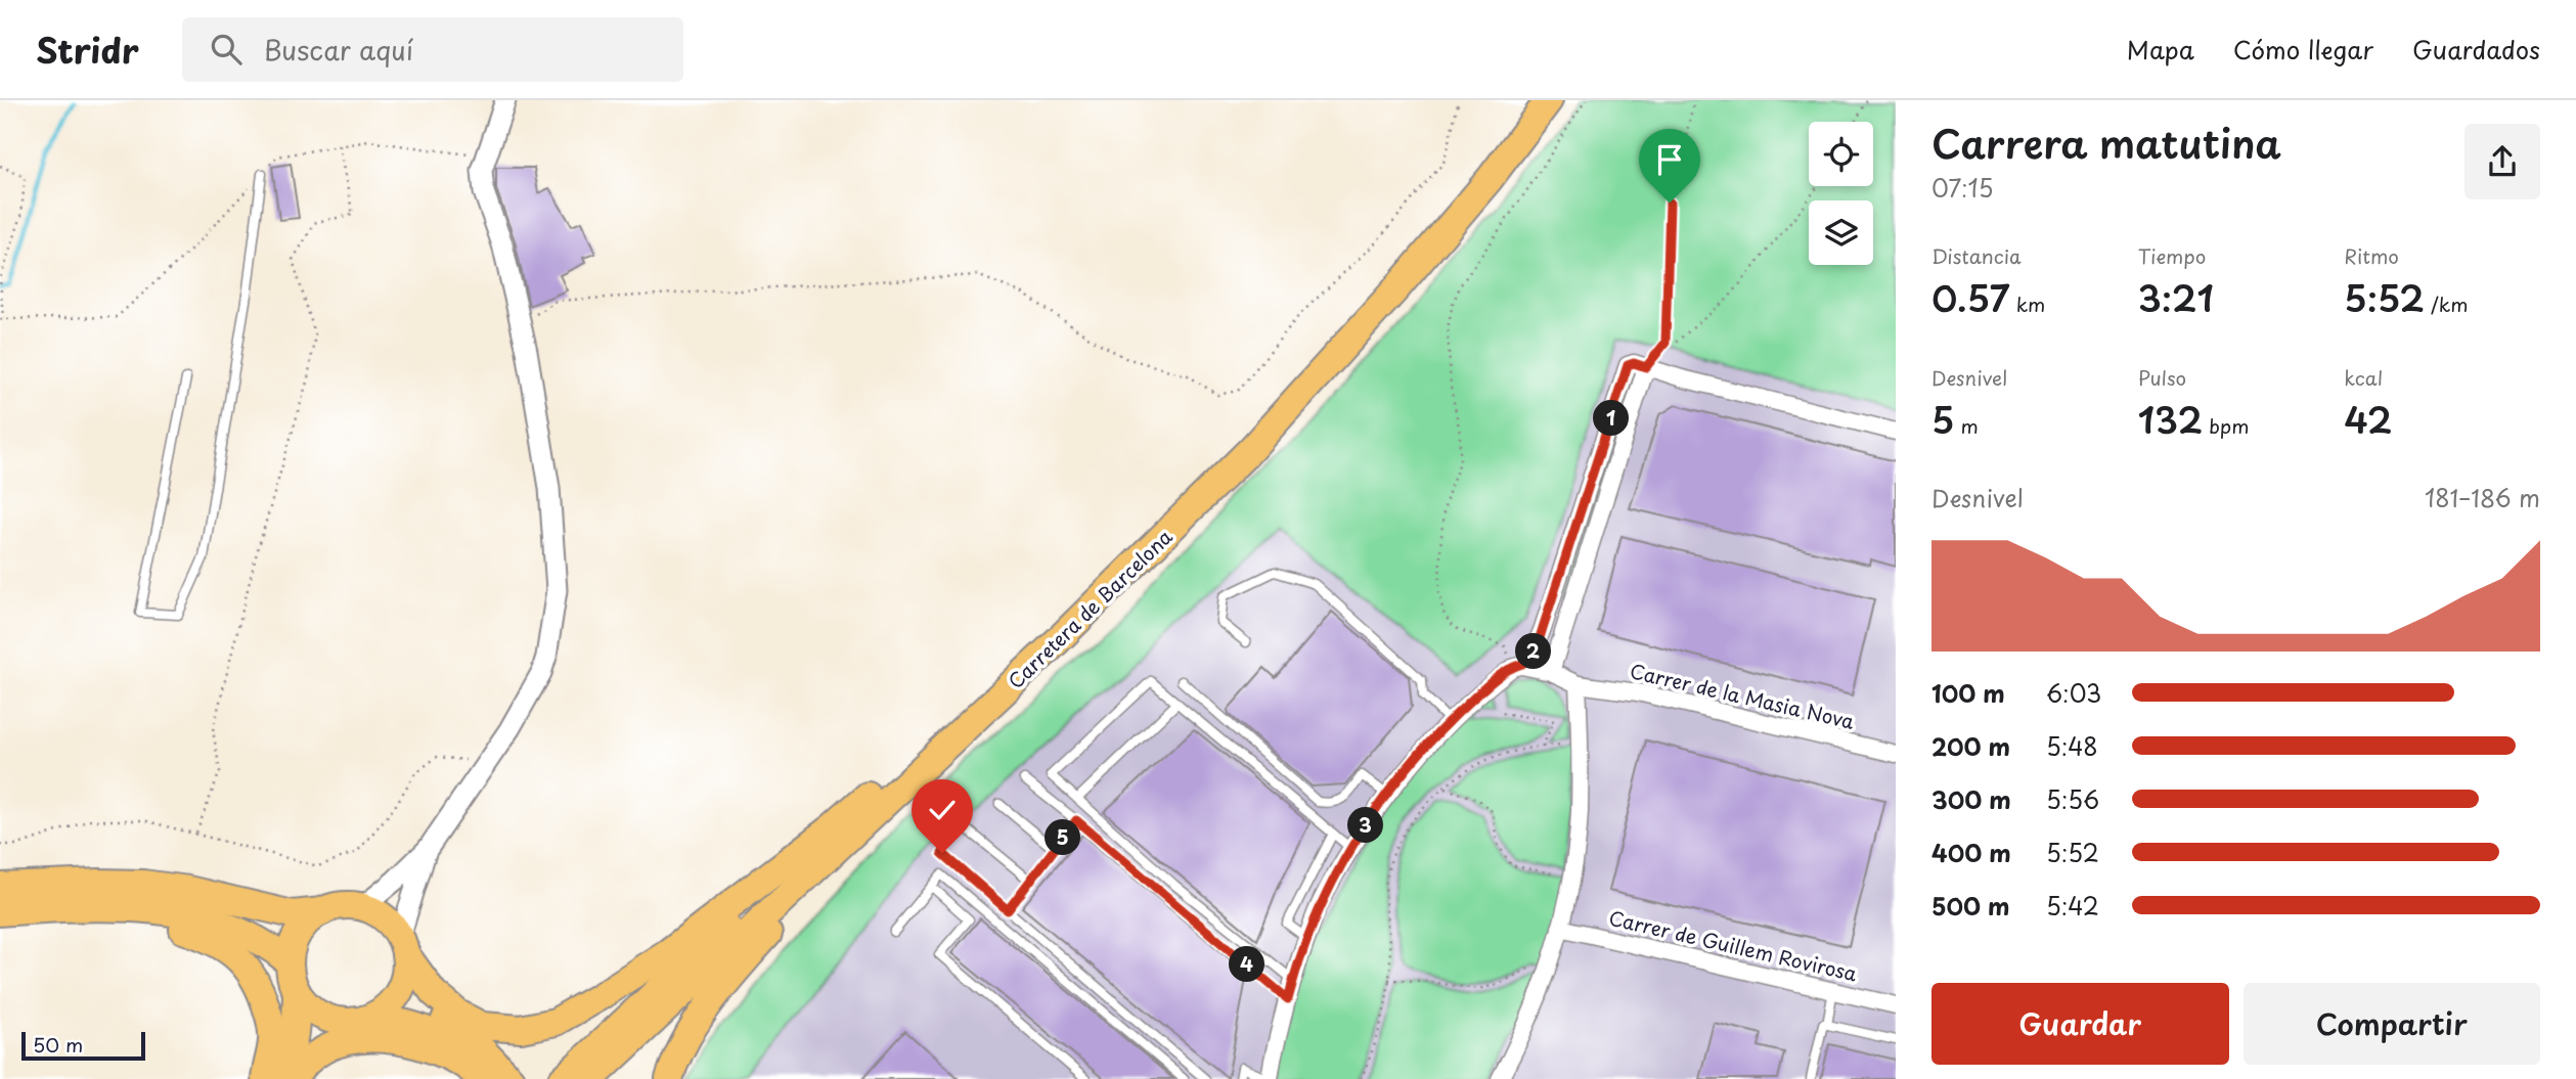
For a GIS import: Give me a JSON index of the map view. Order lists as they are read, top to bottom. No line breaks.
{"streets":{"highway":["Carretera de Barcelona"],"street":["Carrer de la Masia Nova","Carrer de Guillem Rovirosa"]},"scale_bar":"50 m","page":{"header":"Stridr","search":"Buscar aquí","nav":["Mapa","Cómo llegar","Guardados"],"heading":["Carrera matutina","07:15"],"stats":[["Distancia","0.57 km"],["Tiempo","3:21"],["Ritmo","5:52 /km"],["Desnivel","5 m"],["Pulso","132 bpm"],["kcal","42"]],"pins":["1","2","3","5","4"],"chart":["Desnivel","181–186 m"],"list":[{"name":"100 m","note":"6:03"},{"name":"200 m","note":"5:48"},{"name":"300 m","note":"5:56"},{"name":"400 m","note":"5:52"},{"name":"500 m","note":"5:42"}],"buttons":["Guardar","Compartir"],"scale":"50 m"}}
